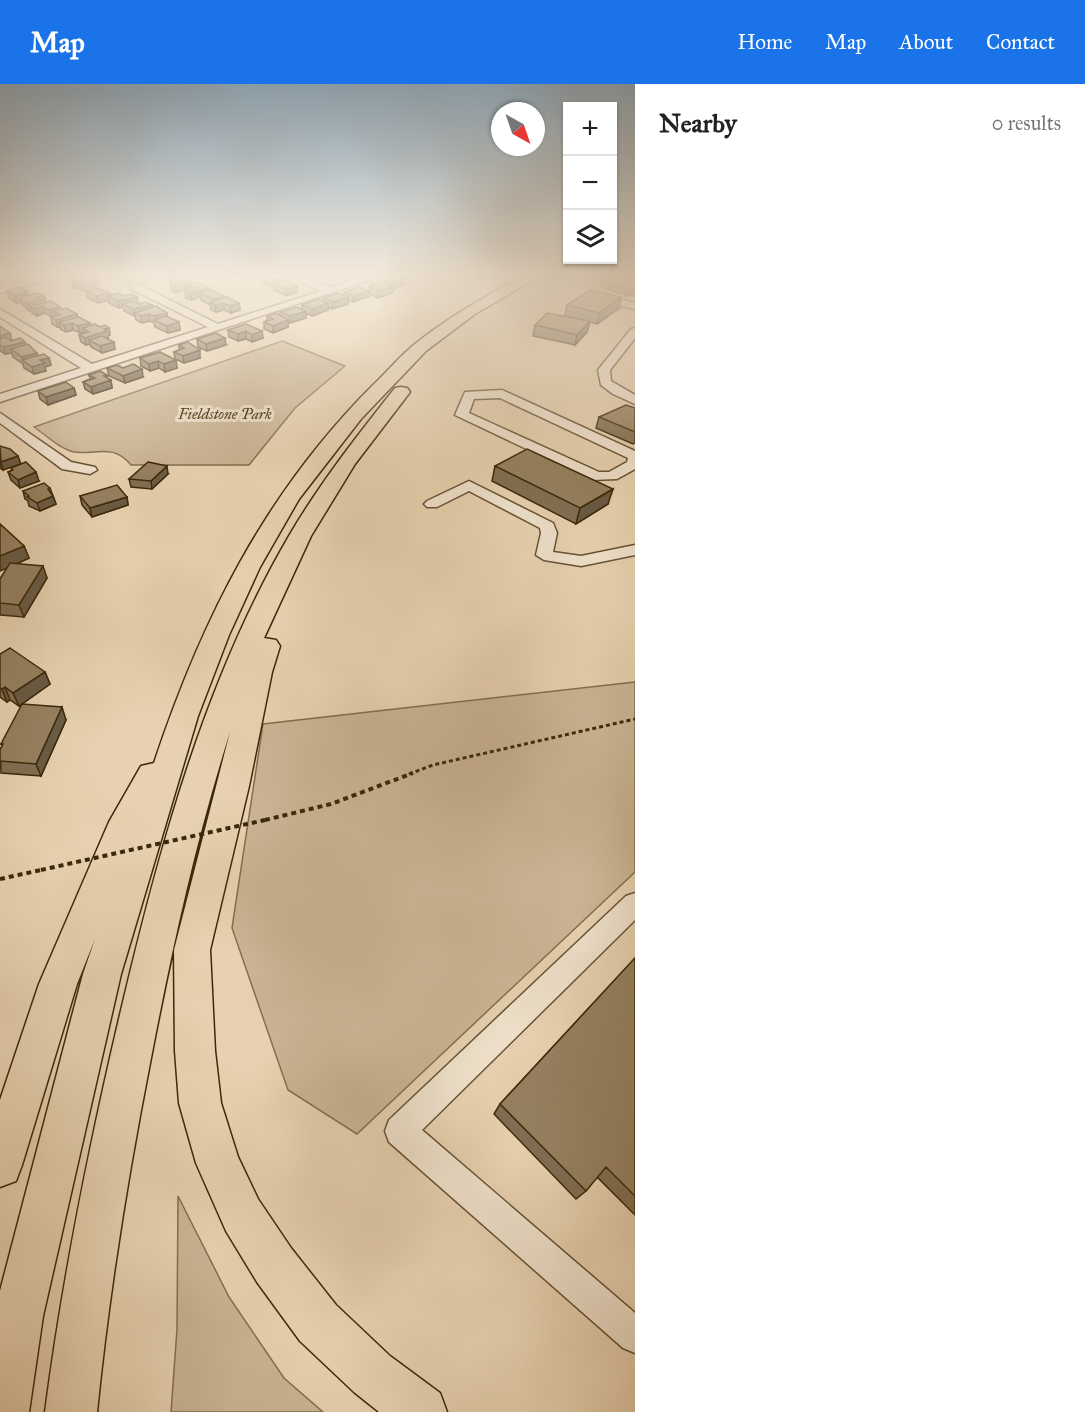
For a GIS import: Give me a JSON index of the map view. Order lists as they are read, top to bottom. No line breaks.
{"parks":["Fieldstone Park"],"north":"bottom right","page":{"header":"Map","nav":["Home","Map","About","Contact"],"heading":["Nearby","0 results"],"map_buttons":["+","−"]}}
